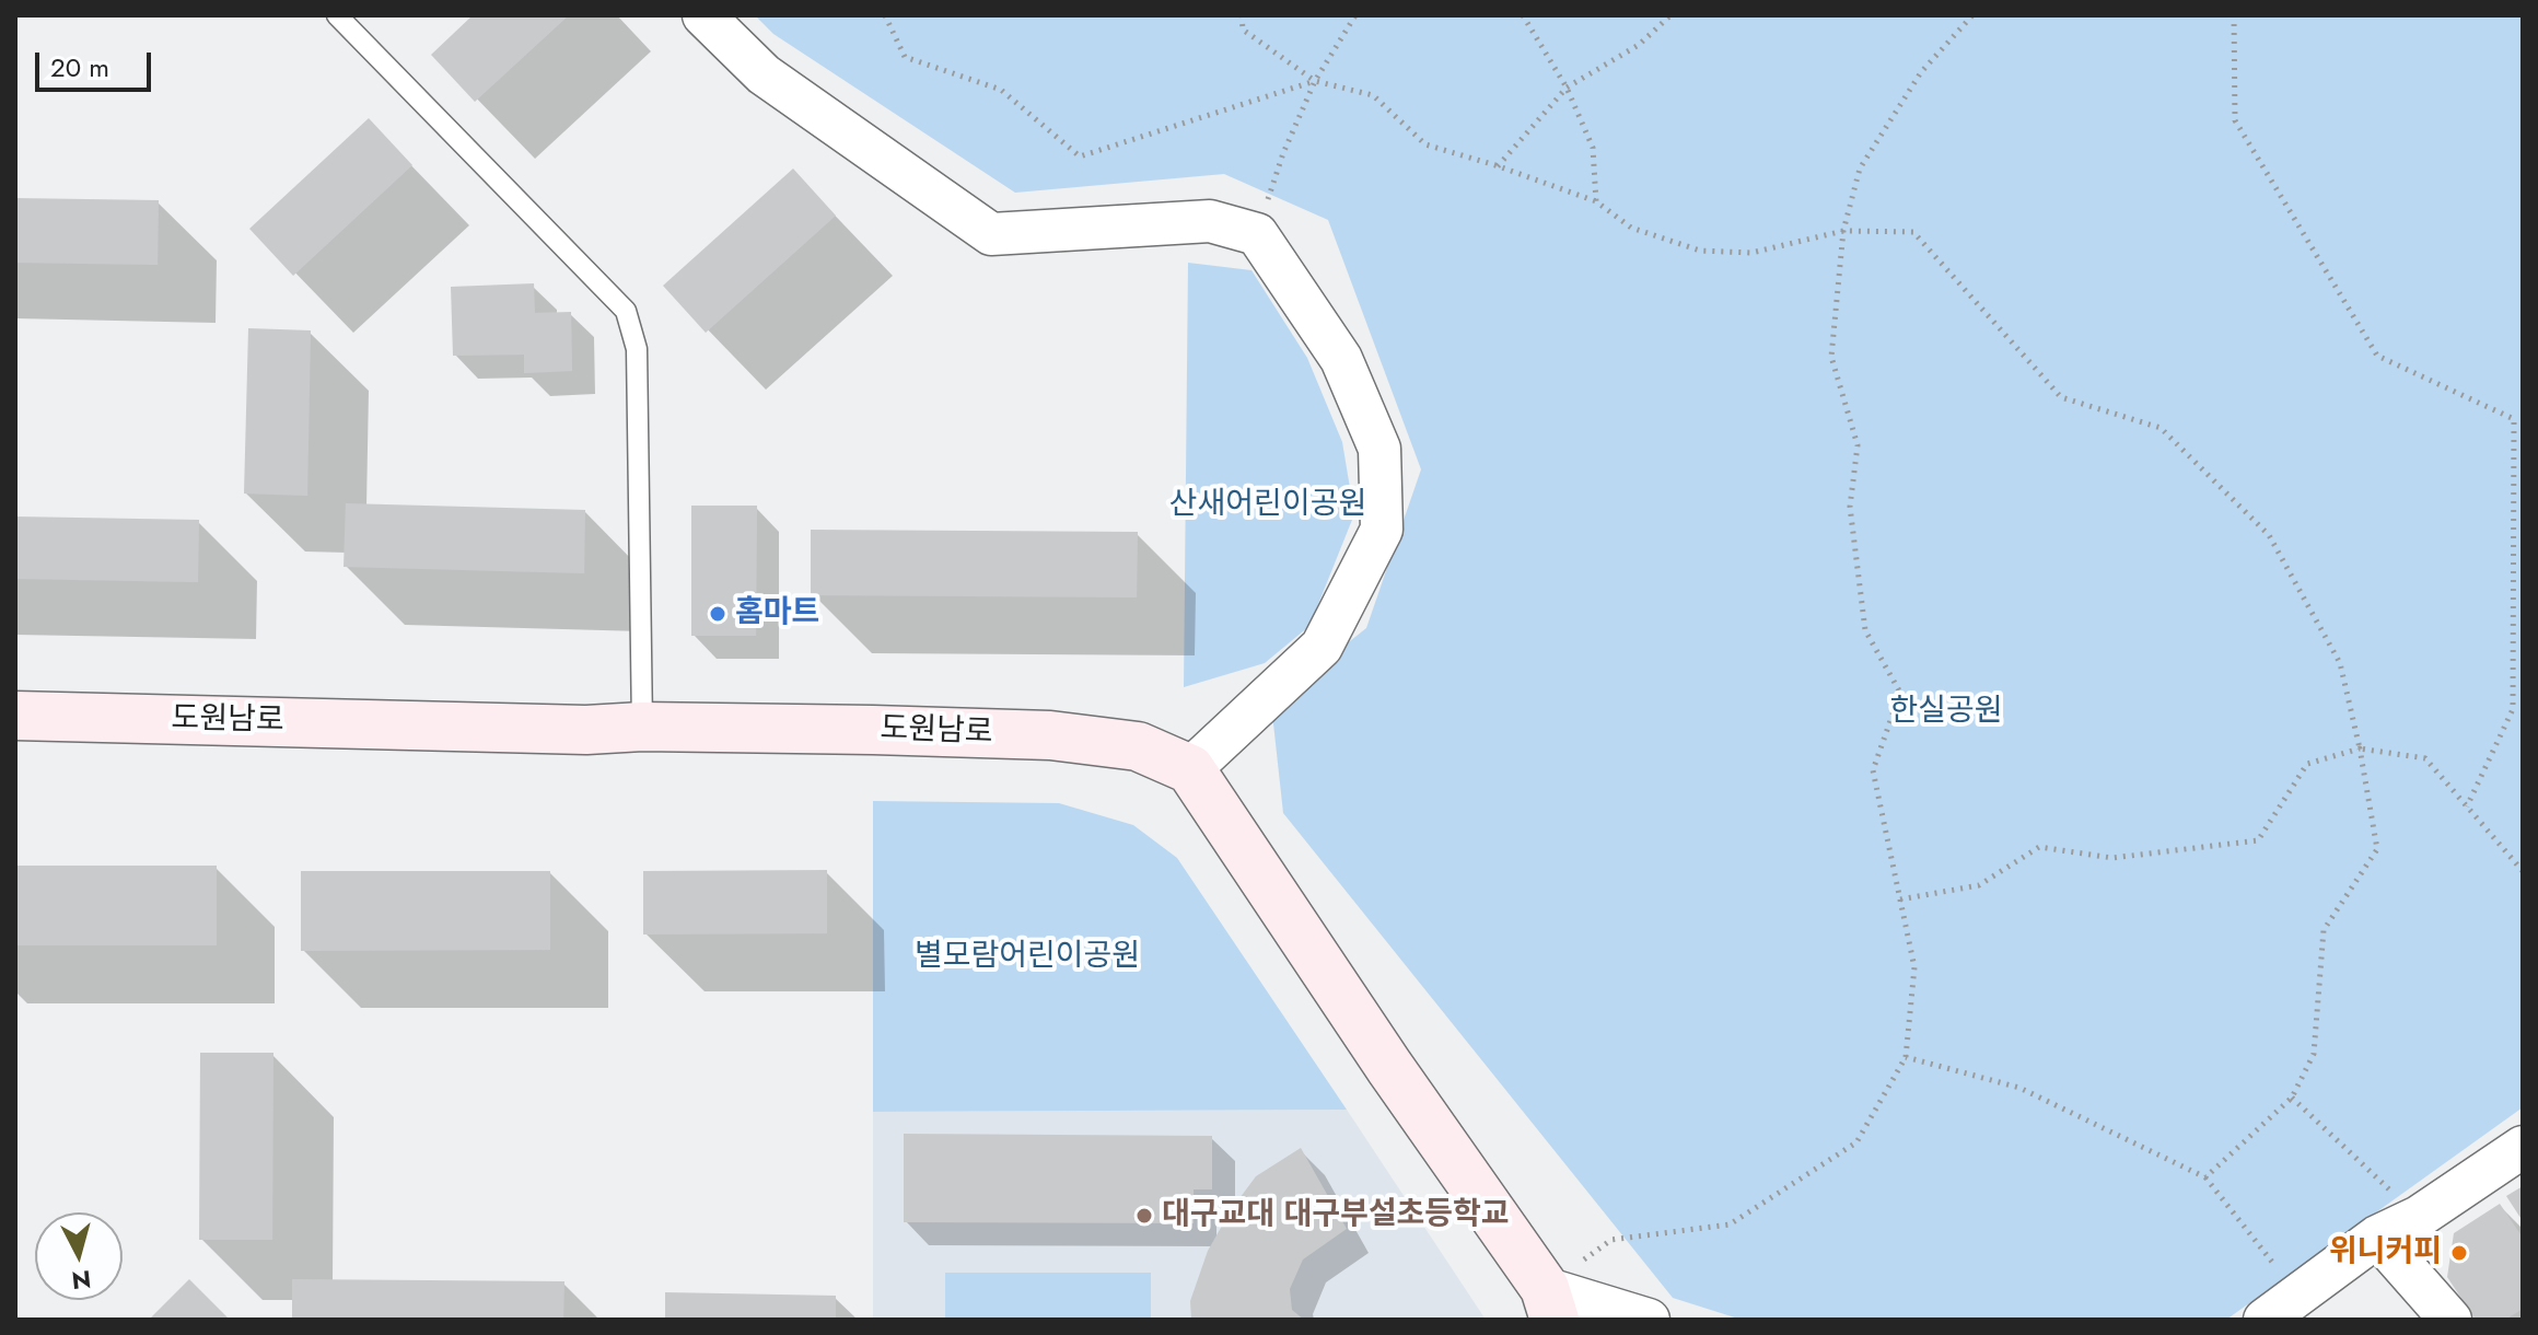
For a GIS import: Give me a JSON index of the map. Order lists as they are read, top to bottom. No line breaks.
{"streets":{"street":["도원남로"]},"parks":["산새어린이공원","한실공원","별모람어린이공원"],"places":["홈마트","대구교대 대구부설초등학교","위니커피"],"scale_bar":"20 m","north":"bottom"}
